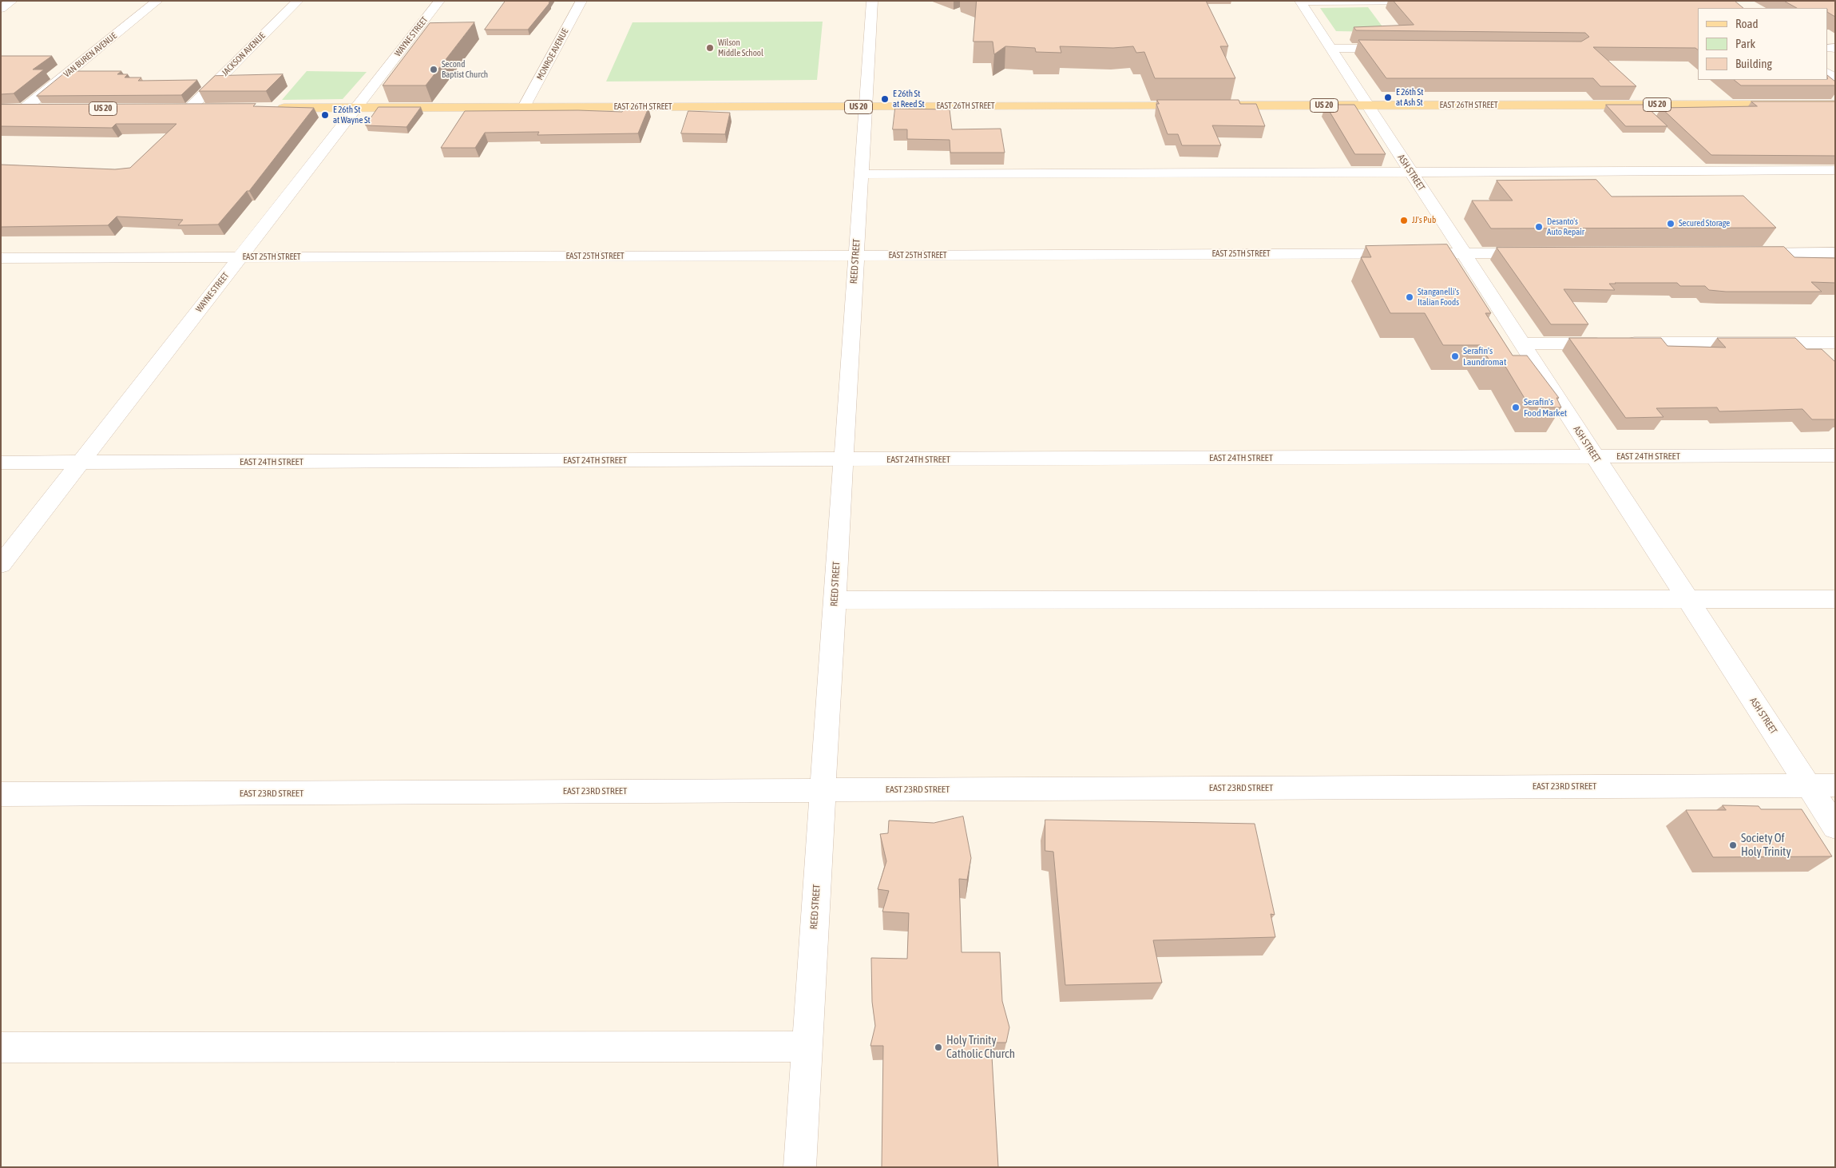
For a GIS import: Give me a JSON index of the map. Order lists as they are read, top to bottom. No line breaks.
{"streets":{"main road":["US 20","EAST 26TH STREET"],"street":["WAYNE STREET","JACKSON AVENUE","MONROE AVENUE","VAN BUREN AVENUE","ASH STREET","EAST 25TH STREET","REED STREET","EAST 24TH STREET","EAST 23RD STREET"]},"crossings":[["WAYNE STREET","EAST 26TH STREET"],["WAYNE STREET","EAST 25TH STREET"],["WAYNE STREET","EAST 24TH STREET"],["MONROE AVENUE","EAST 26TH STREET"],["EAST 26TH STREET","ASH STREET"],["EAST 26TH STREET","REED STREET"],["ASH STREET","EAST 25TH STREET"],["ASH STREET","EAST 24TH STREET"],["ASH STREET","EAST 23RD STREET"],["EAST 25TH STREET","REED STREET"],["REED STREET","EAST 24TH STREET"],["REED STREET","EAST 23RD STREET"]],"places":["Wilson Middle School","Second Baptist Church","E 26th St at Ash St","E 26th St at Reed St","E 26th St at Wayne St","JJ's Pub","Secured Storage","Desanto's Auto Repair","Stanganelli's Italian Foods","Serafin's Laundromat","Serafin's Food Market","Society Of Holy Trinity","Holy Trinity Catholic Church"],"legend":["Road","Park","Building"]}
